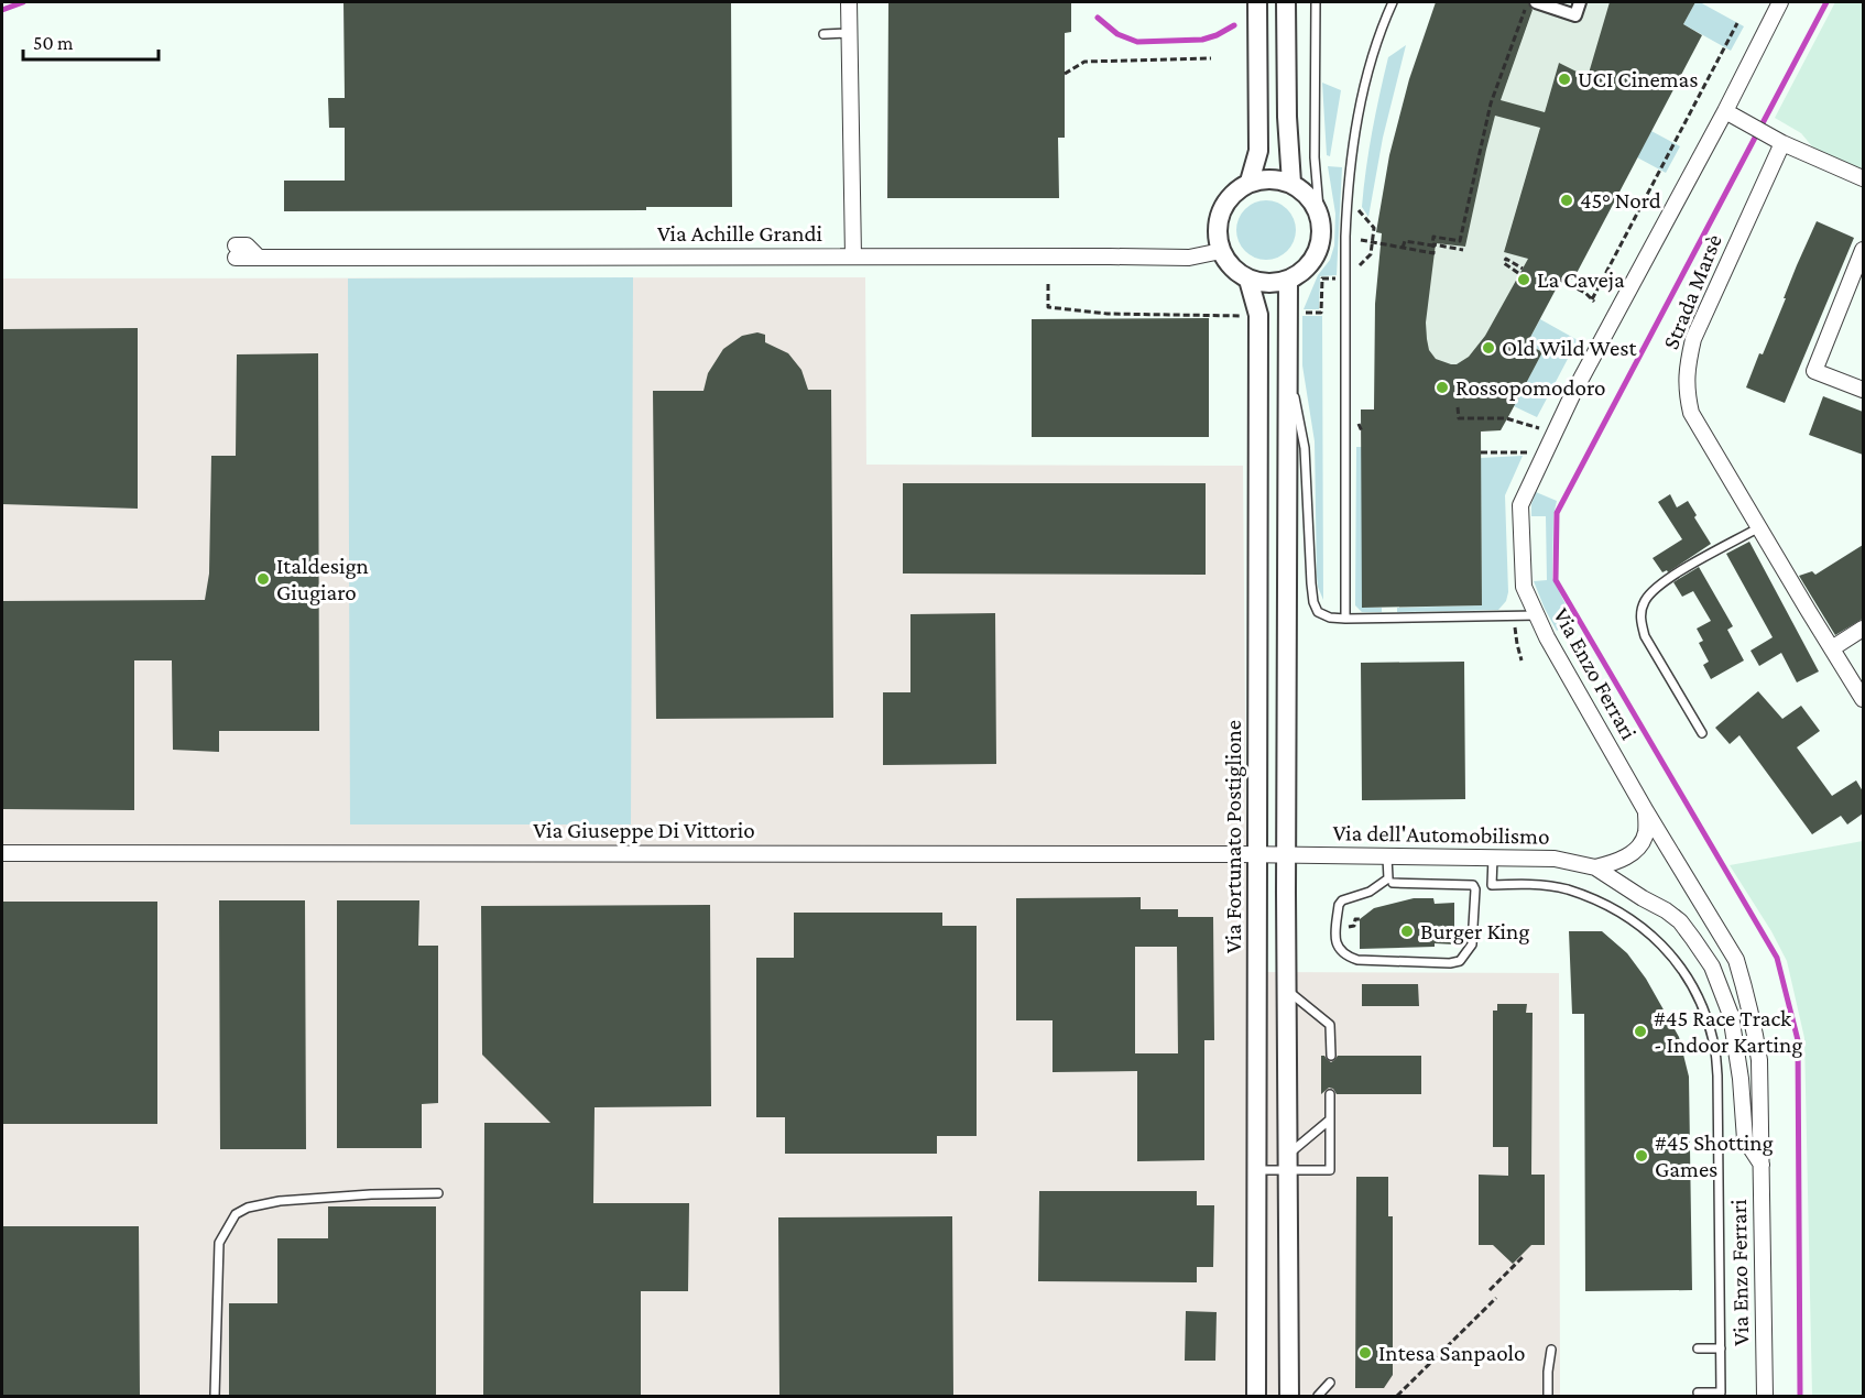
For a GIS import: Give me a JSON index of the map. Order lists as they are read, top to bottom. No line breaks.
{"streets":{"street":["Via Achille Grandi","Strada Marsè","Via Enzo Ferrari","Via Giuseppe Di Vittorio","Via dell'Automobilismo","Via Fortunato Postiglione"]},"crossings":[["Via Achille Grandi","Via Fortunato Postiglione"],["Via Enzo Ferrari","Via dell'Automobilismo"],["Via Giuseppe Di Vittorio","Via dell'Automobilismo"],["Via Giuseppe Di Vittorio","Via Fortunato Postiglione"]],"places":["UCI Cinemas","45° Nord","La Caveja","Old Wild West","Rossopomodoro","Italdesign Giugiaro","Burger King","#45 Race Track - Indoor Karting","#45 Shotting Games","Intesa Sanpaolo"],"scale_bar":"50 m"}
